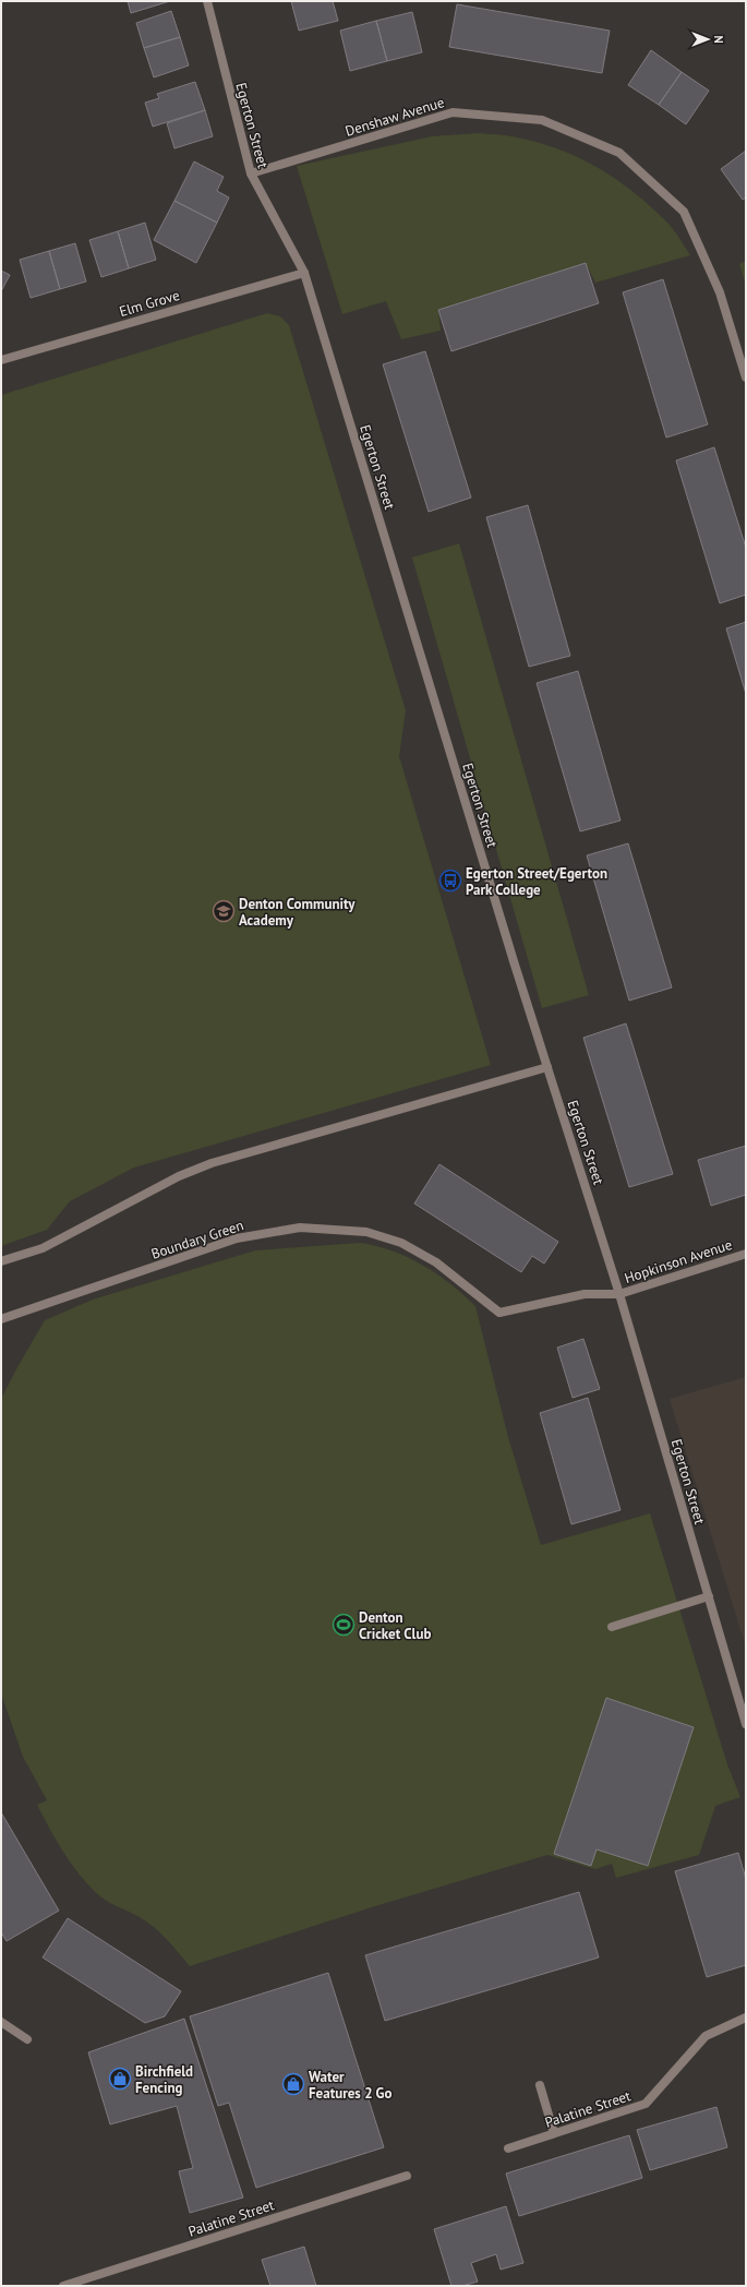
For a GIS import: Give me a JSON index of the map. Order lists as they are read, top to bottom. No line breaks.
{"streets":{"street":["Denshaw Avenue","Egerton Street","Elm Grove","Boundary Green","Hopkinson Avenue","Palatine Street"]},"crossings":[["Denshaw Avenue","Egerton Street"],["Egerton Street","Elm Grove"],["Egerton Street","Boundary Green"],["Egerton Street","Hopkinson Avenue"],["Boundary Green","Hopkinson Avenue"]],"places":{"bus stop":["Egerton Street/Egerton Park College"],"school or university":["Denton Community Academy"],"sports":["Denton Cricket Club"],"shop":["Birchfield Fencing","Water Features 2 Go"]},"north":"right"}
